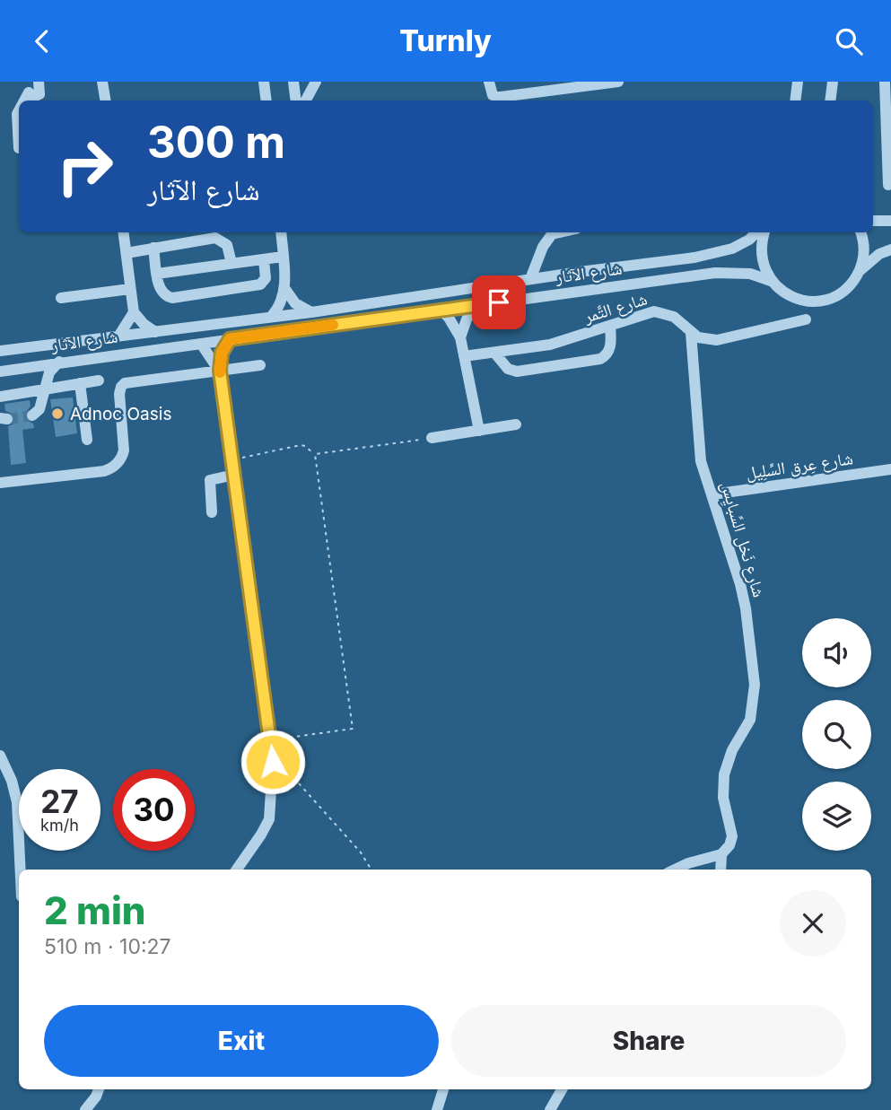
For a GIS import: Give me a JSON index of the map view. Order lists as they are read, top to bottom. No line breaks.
{"streets":{"street":["شارع الآثار","شارع التَّمر","شارع عِرق السِّلِيل","شارع نَخل السِّبايِس"]},"crossings":[["شارع التَّمر","شارع نَخل السِّبايِس"],["شارع عِرق السِّلِيل","شارع نَخل السِّبايِس"]],"places":["Adnoc Oasis"],"page":{"header":"Turnly","turn":["300 m","شارع الآثار"],"speed":"27 km/h","limit":"30","heading":["2 min","510 m · 10:27"],"buttons":["Exit","Share"]}}
